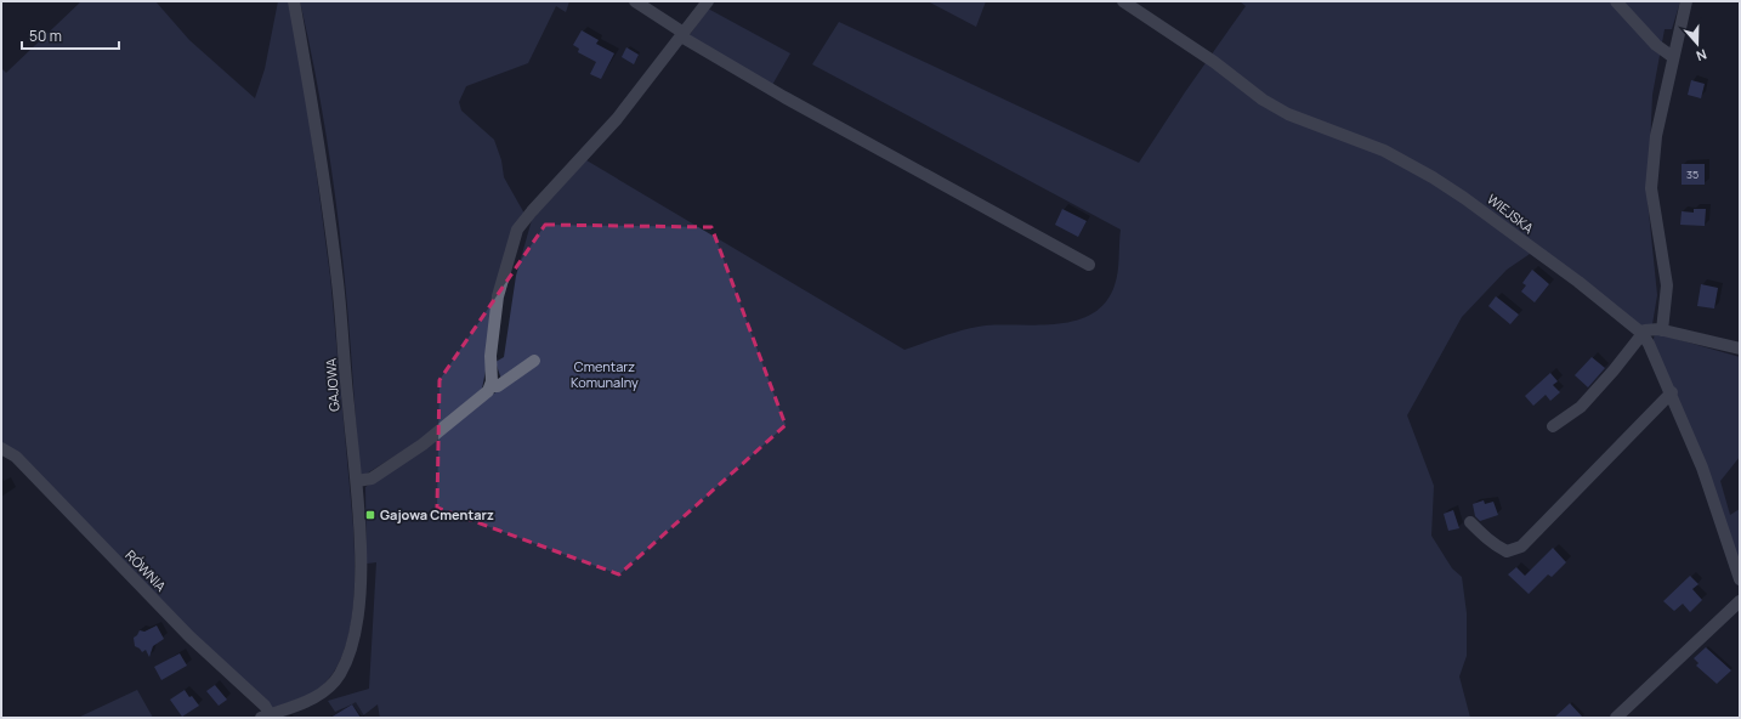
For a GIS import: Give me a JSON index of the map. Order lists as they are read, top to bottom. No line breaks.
{"streets":{"street":["WIEJSKA","GAJOWA","RÓWNIA"]},"crossings":[["GAJOWA","RÓWNIA"]],"parks":["Cmentarz Komunalny"],"places":{"transit":["Gajowa Cmentarz"]},"house_numbers":["35"],"scale_bar":"50 m","north":"bottom"}
